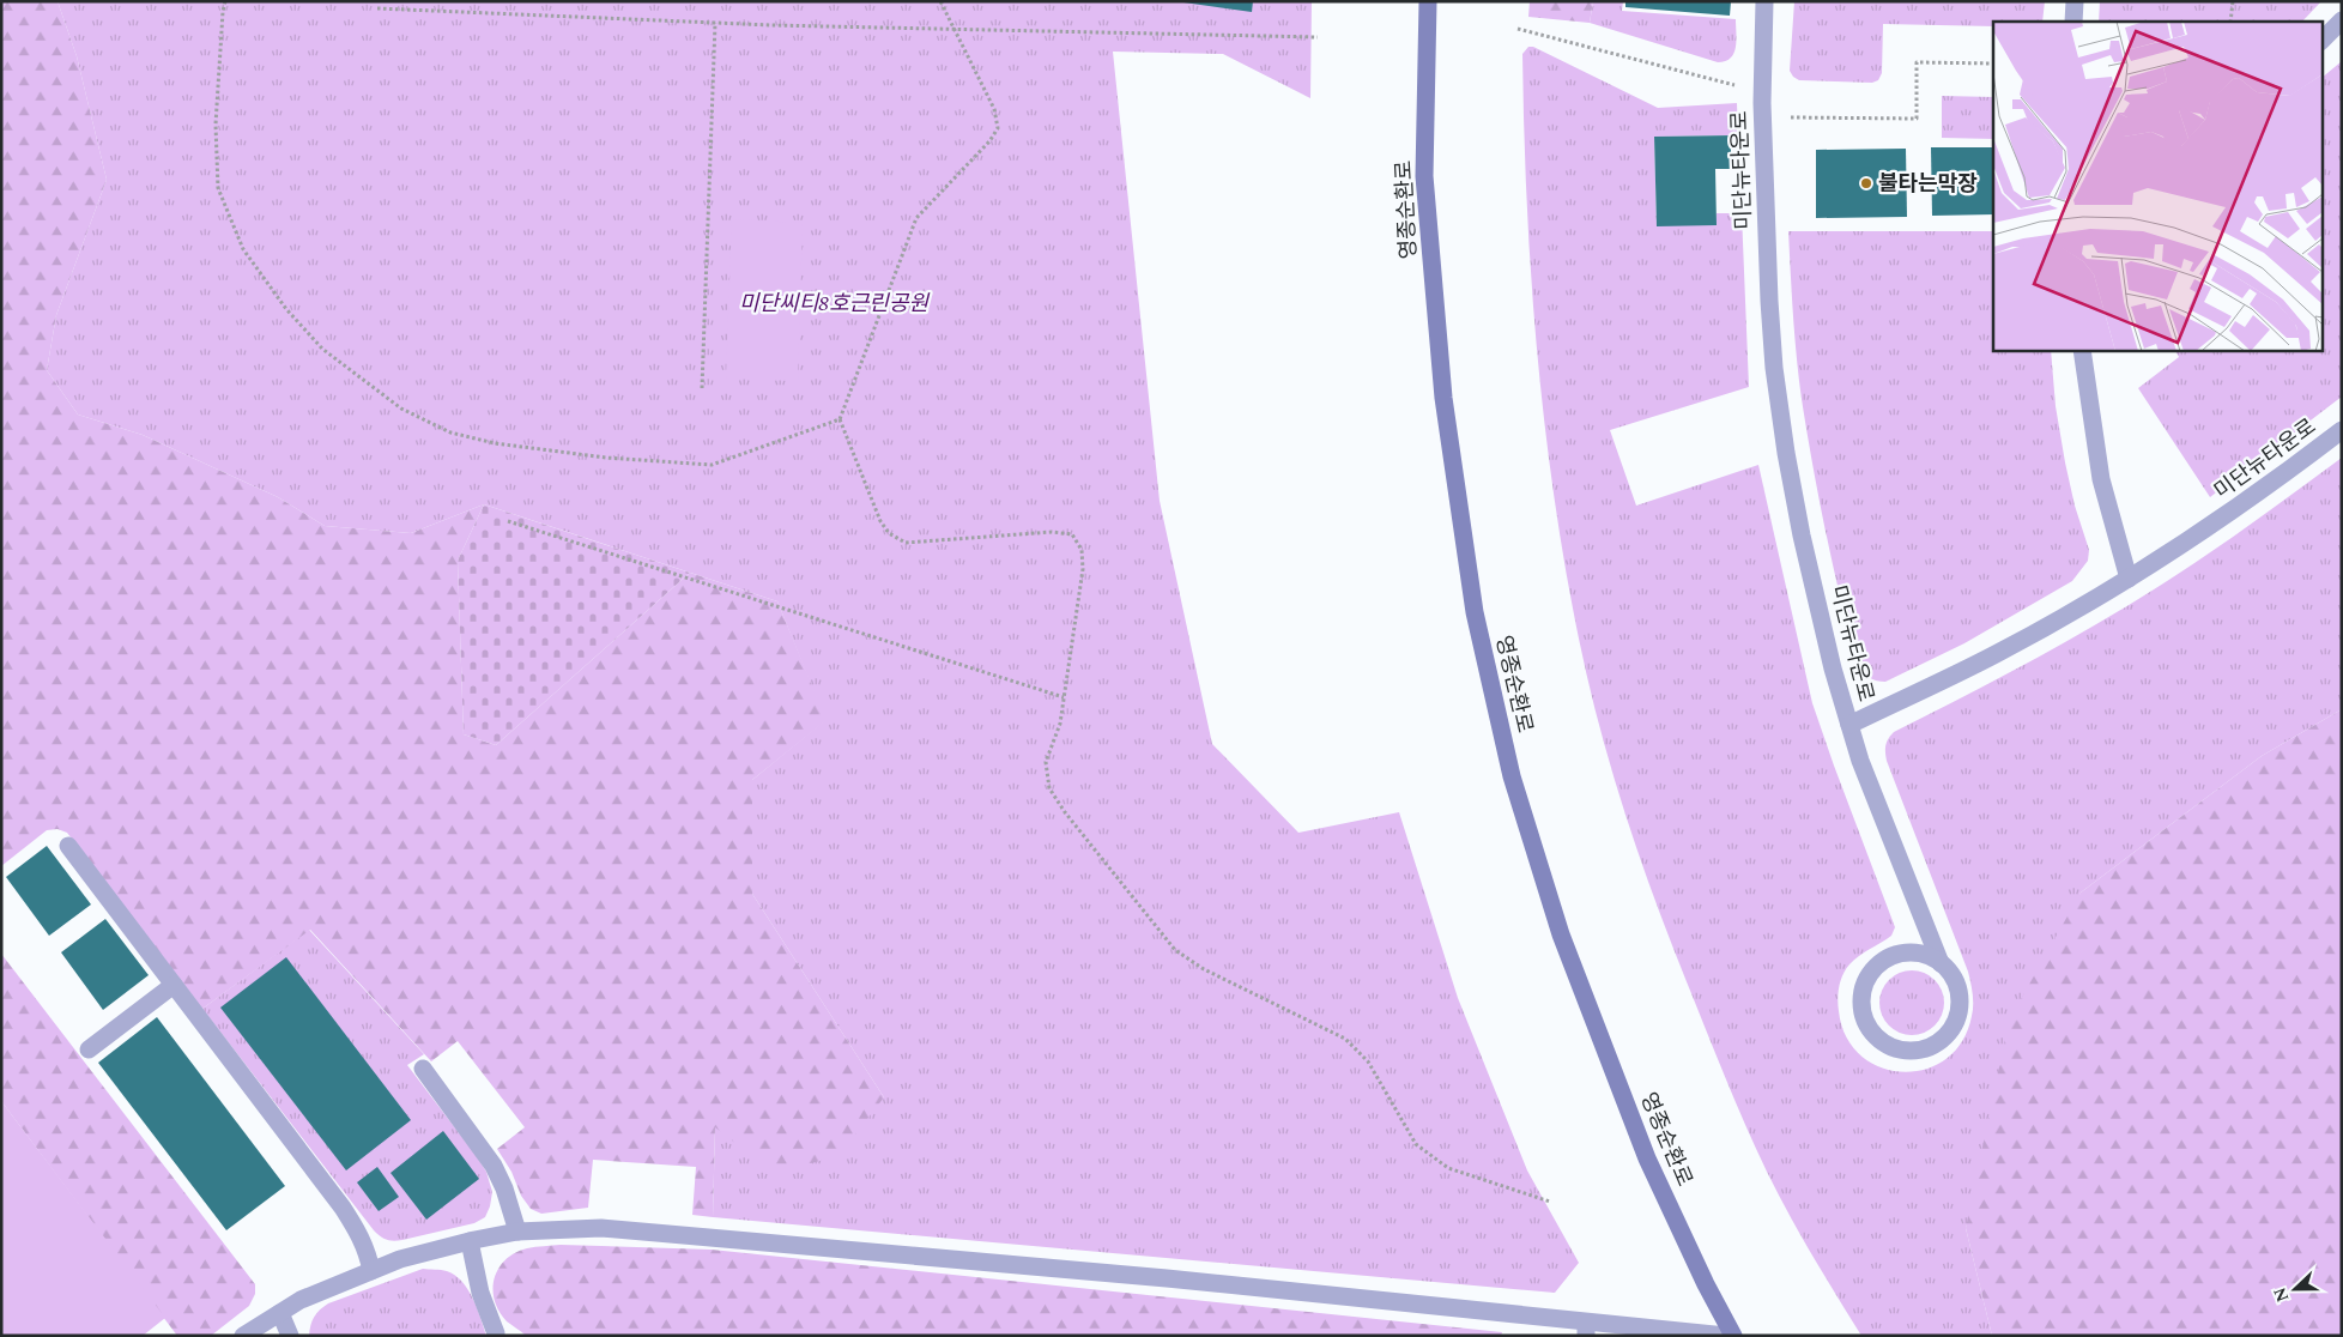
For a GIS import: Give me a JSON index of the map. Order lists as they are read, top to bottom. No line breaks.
{"streets":{"main road":["영종순환로"],"street":["미단뉴타운로"]},"parks":["미단씨티8호근린공원"],"places":["불타는막장"],"north":"left"}
